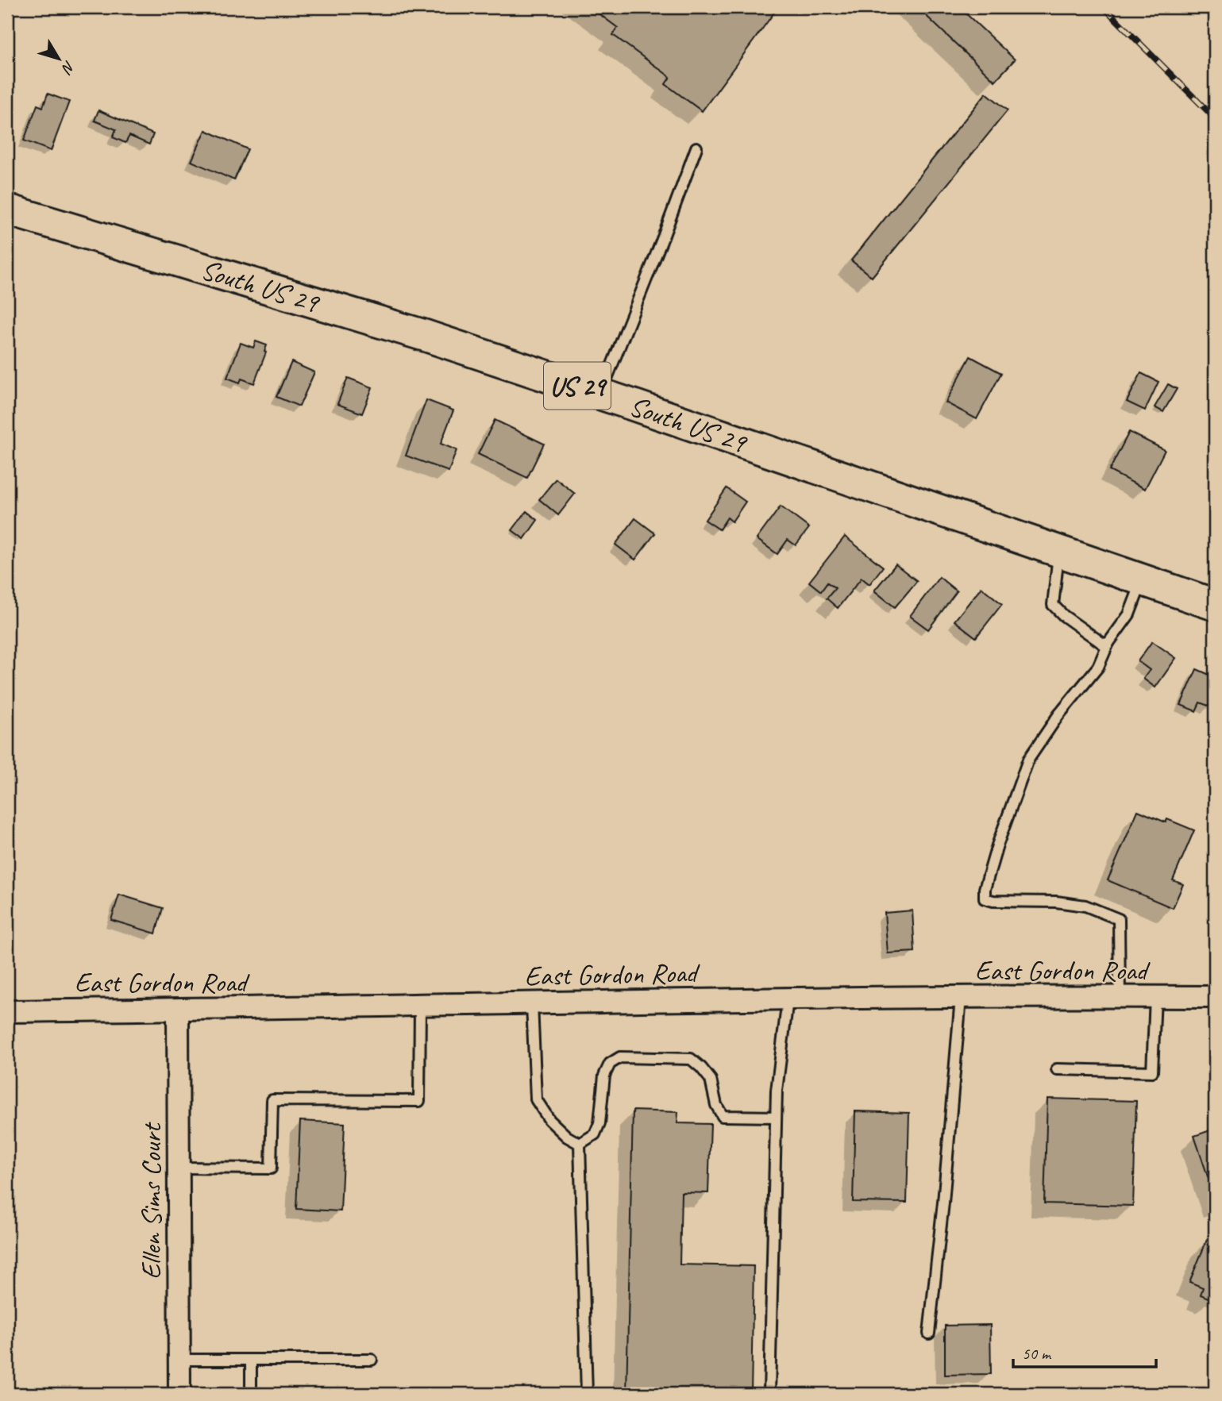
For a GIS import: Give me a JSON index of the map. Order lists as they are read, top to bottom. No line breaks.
{"streets":{"main road":["South US 29","US 29"],"street":["East Gordon Road","Ellen Sims Court"]},"crossings":[["South US 29","US 29"],["East Gordon Road","Ellen Sims Court"]],"scale_bar":"50 m","north":"bottom right"}
